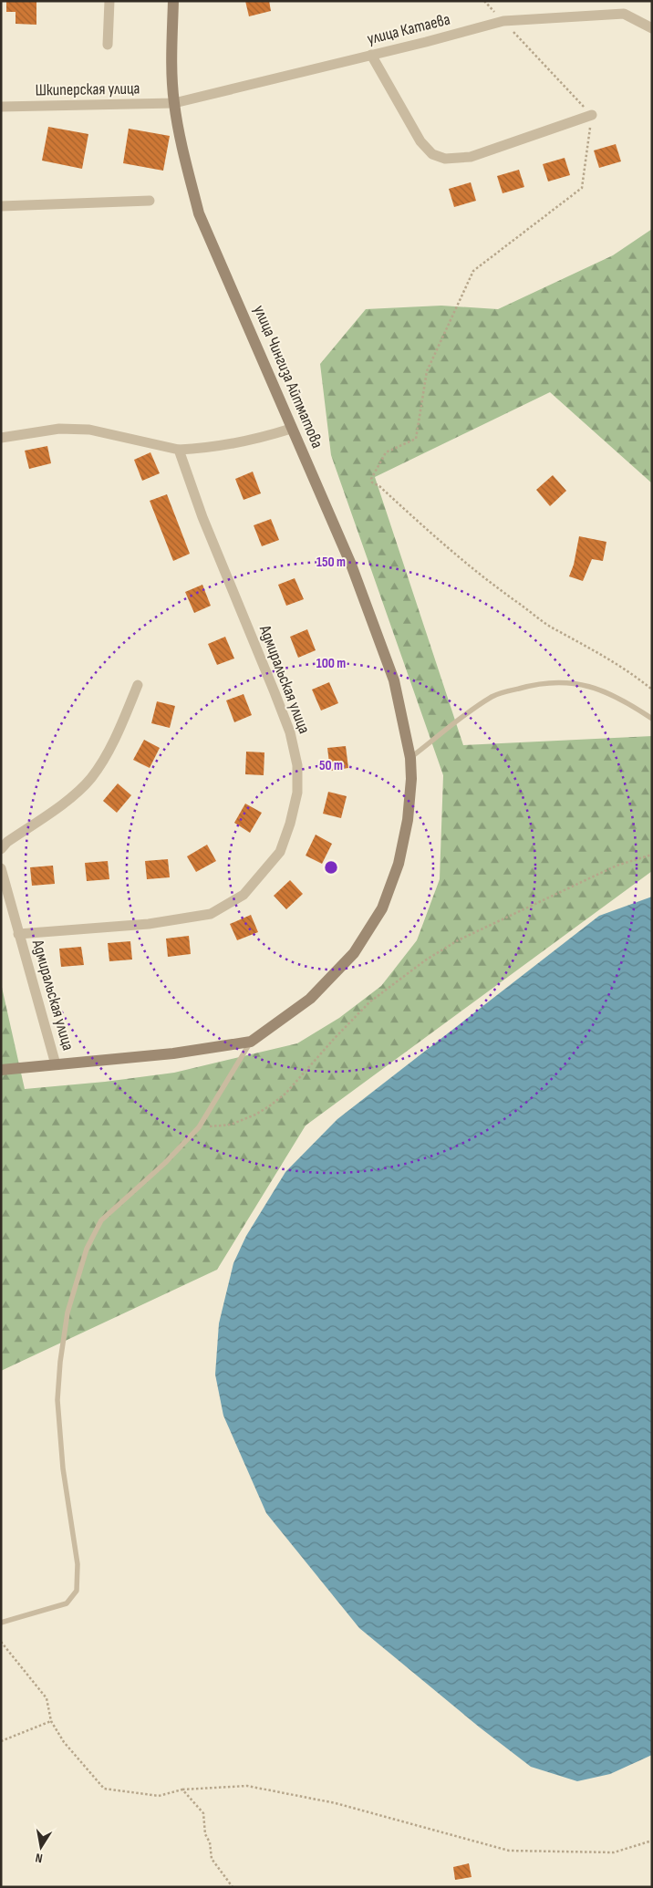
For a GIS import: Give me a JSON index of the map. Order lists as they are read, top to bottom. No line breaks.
{"streets":{"street":["улица Катаева","Шкиперская улица","улица Чингиза Айтматова","Адмиральская улица"]},"crossings":[["улица Катаева","Шкиперская улица"],["улица Катаева","улица Чингиза Айтматова"],["Шкиперская улица","улица Чингиза Айтматова"]],"north":"bottom","rings":["150 m","100 m","50 m"]}
